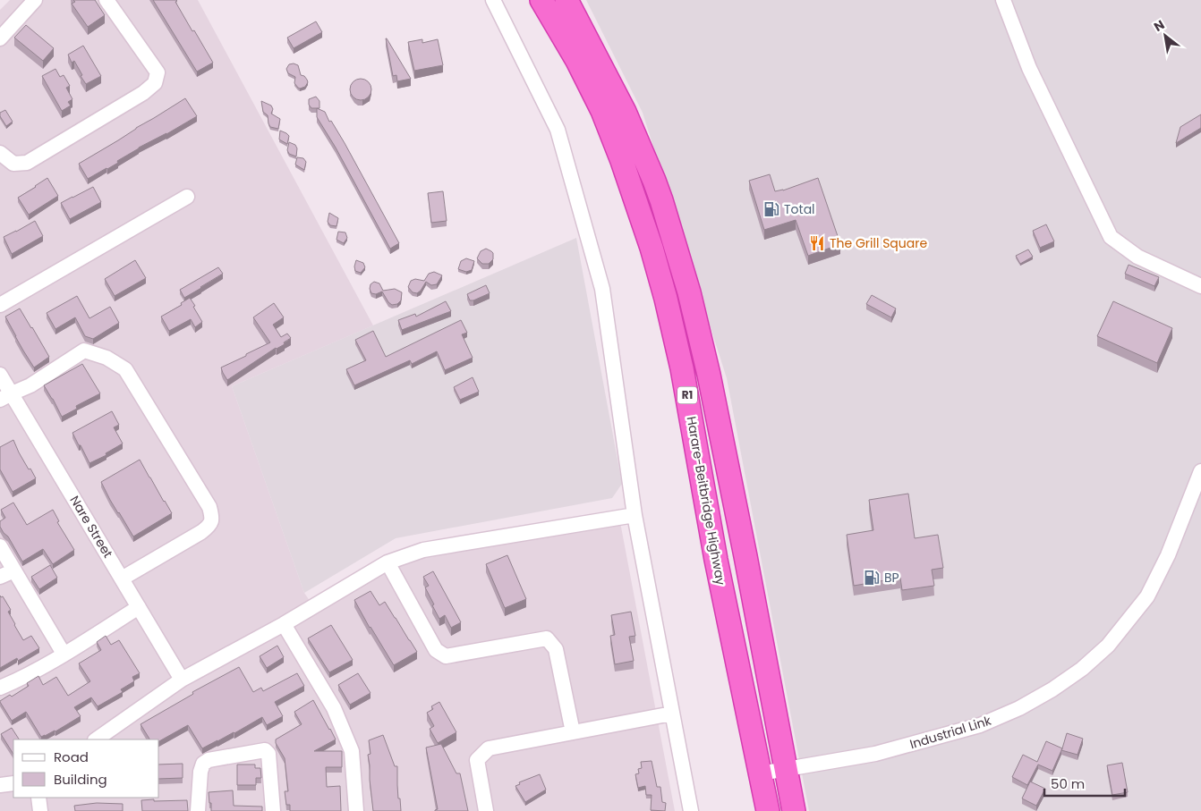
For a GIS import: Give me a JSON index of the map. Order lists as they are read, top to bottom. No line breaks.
{"streets":{"highway":["R1","Harare-Beitbridge Highway"],"street":["Nare Street","Industrial Link"]},"crossings":[["Harare-Beitbridge Highway","Industrial Link"]],"places":{"fuel station":["Total","BP"],"restaurant":["The Grill Square"]},"legend":["Road","Building"],"scale_bar":"50 m","north":"top left"}
